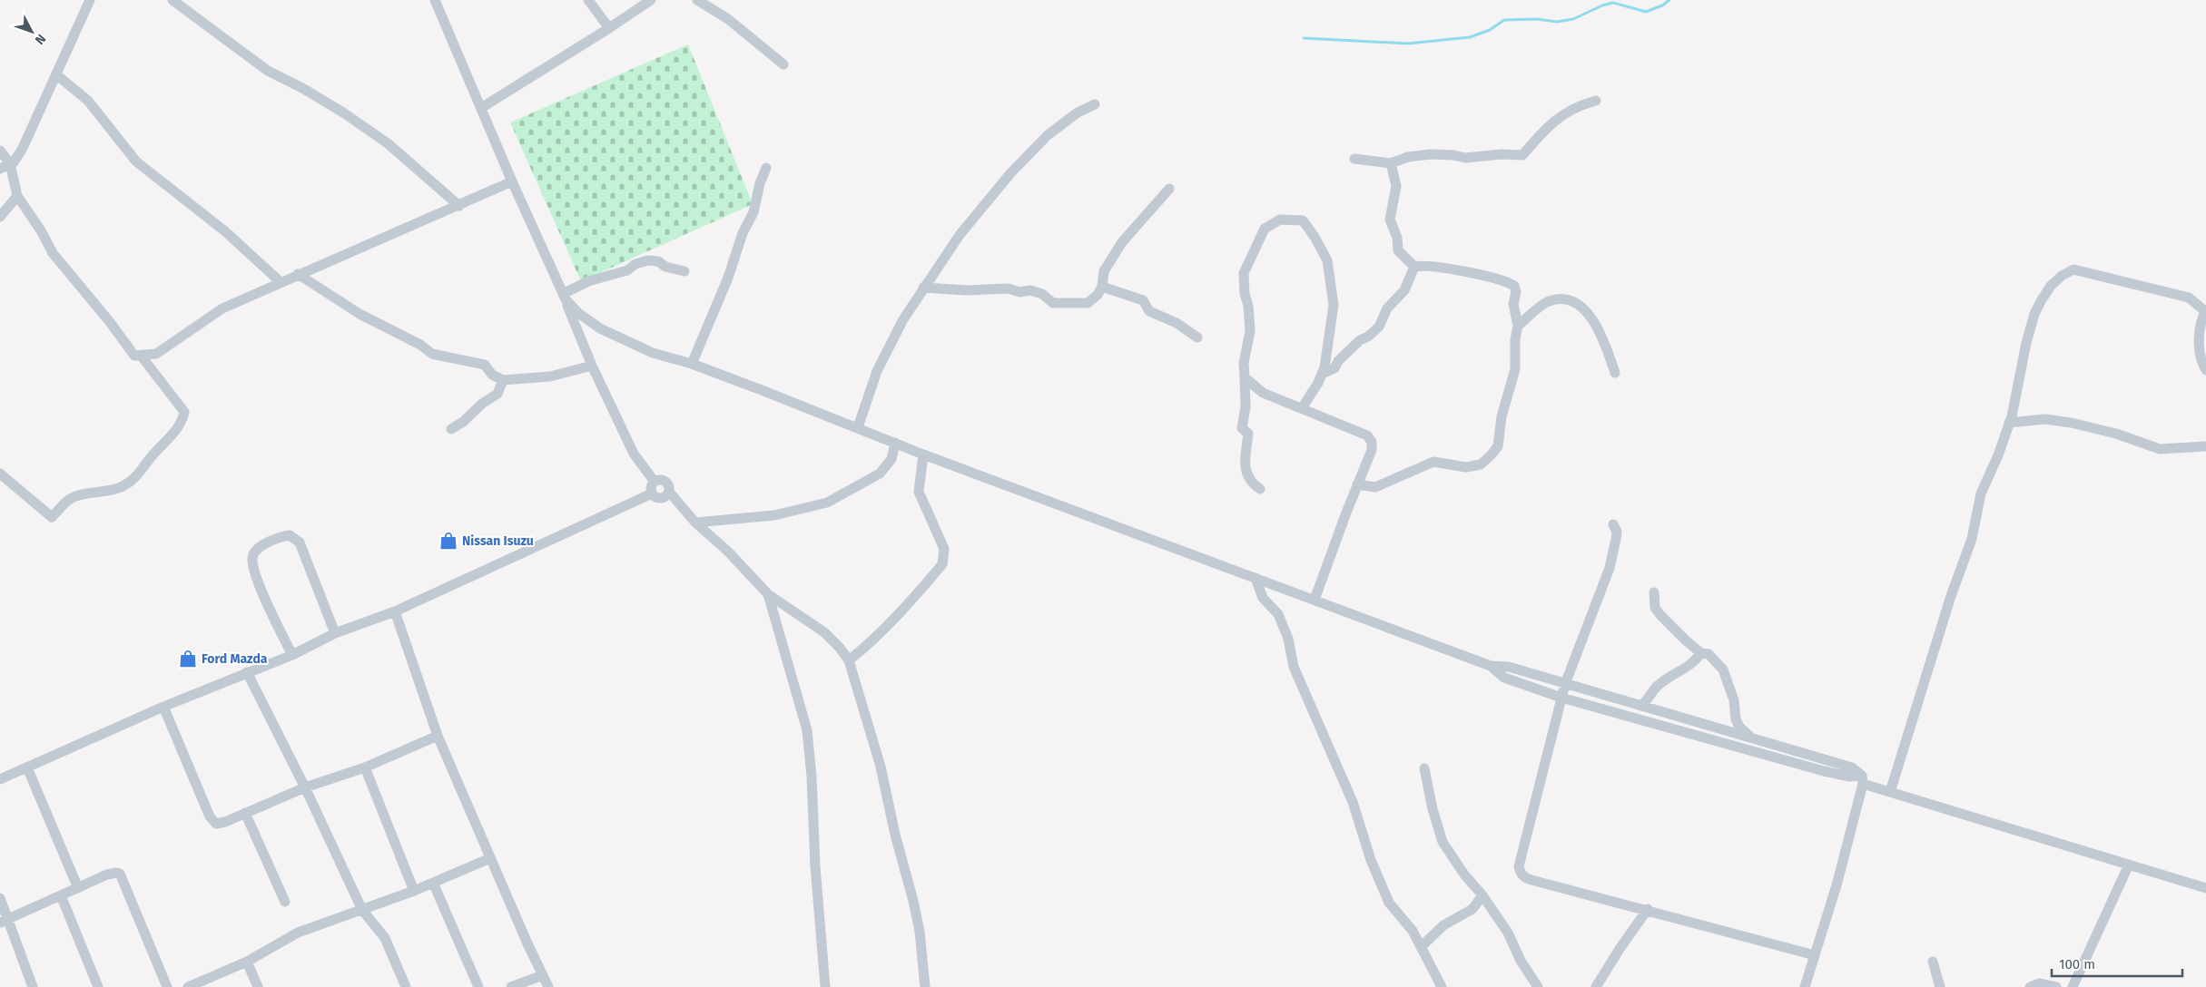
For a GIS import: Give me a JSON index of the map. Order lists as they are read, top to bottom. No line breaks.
{"places":{"shop":["Nissan Isuzu","Ford Mazda"]},"scale_bar":"100 m","north":"bottom right"}
